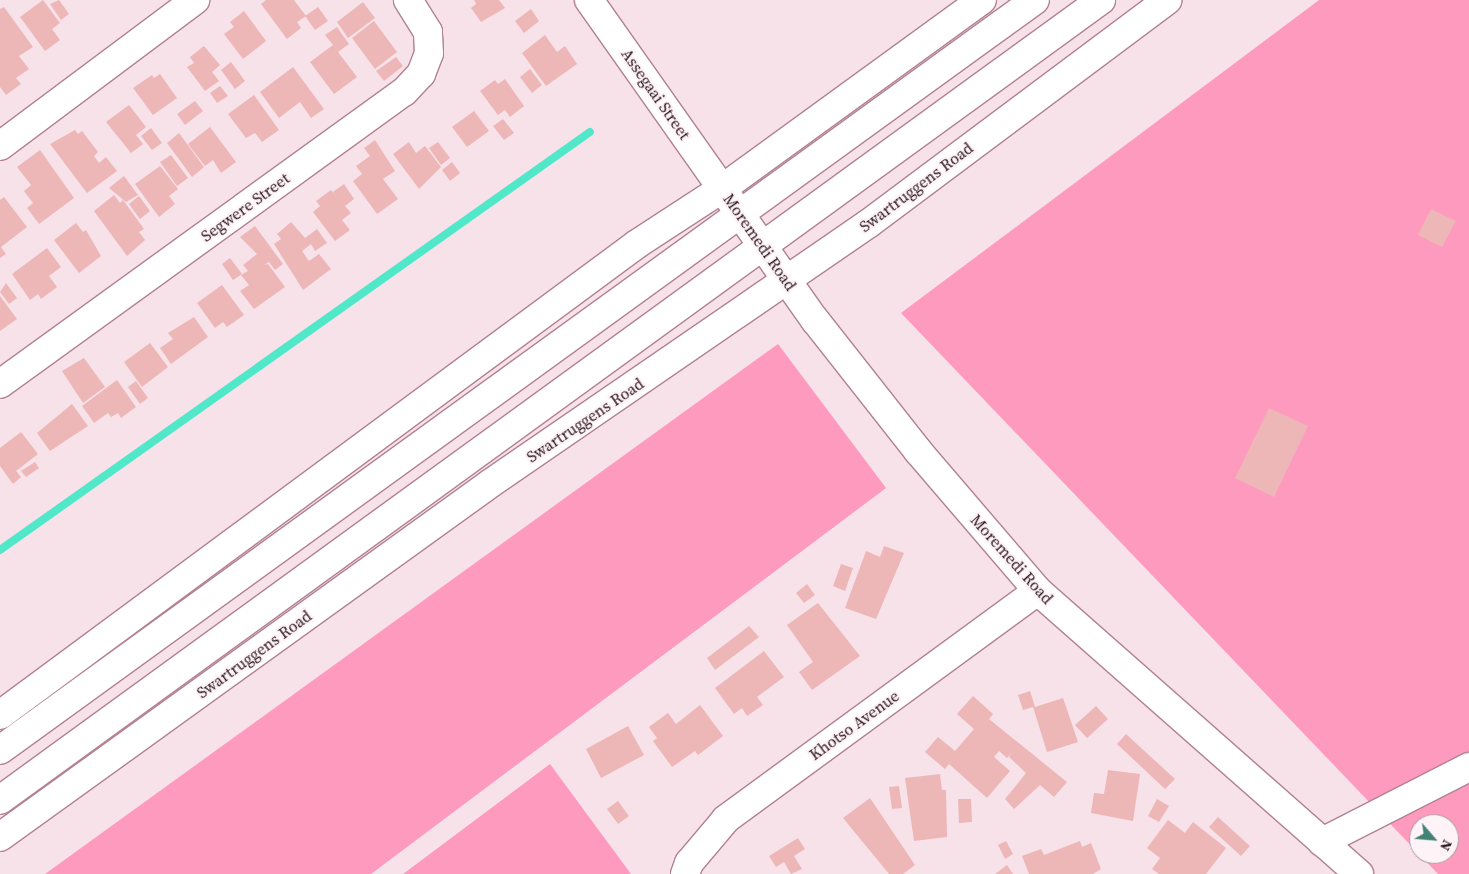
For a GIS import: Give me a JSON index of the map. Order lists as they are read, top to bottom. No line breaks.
{"streets":{"main road":["Assegaai Street","Swartruggens Road","Segwere Street","Moremedi Road","Khotso Avenue"]},"crossings":[["Assegaai Street","Moremedi Road"],["Swartruggens Road","Moremedi Road"],["Moremedi Road","Khotso Avenue"]],"north":"bottom right"}
